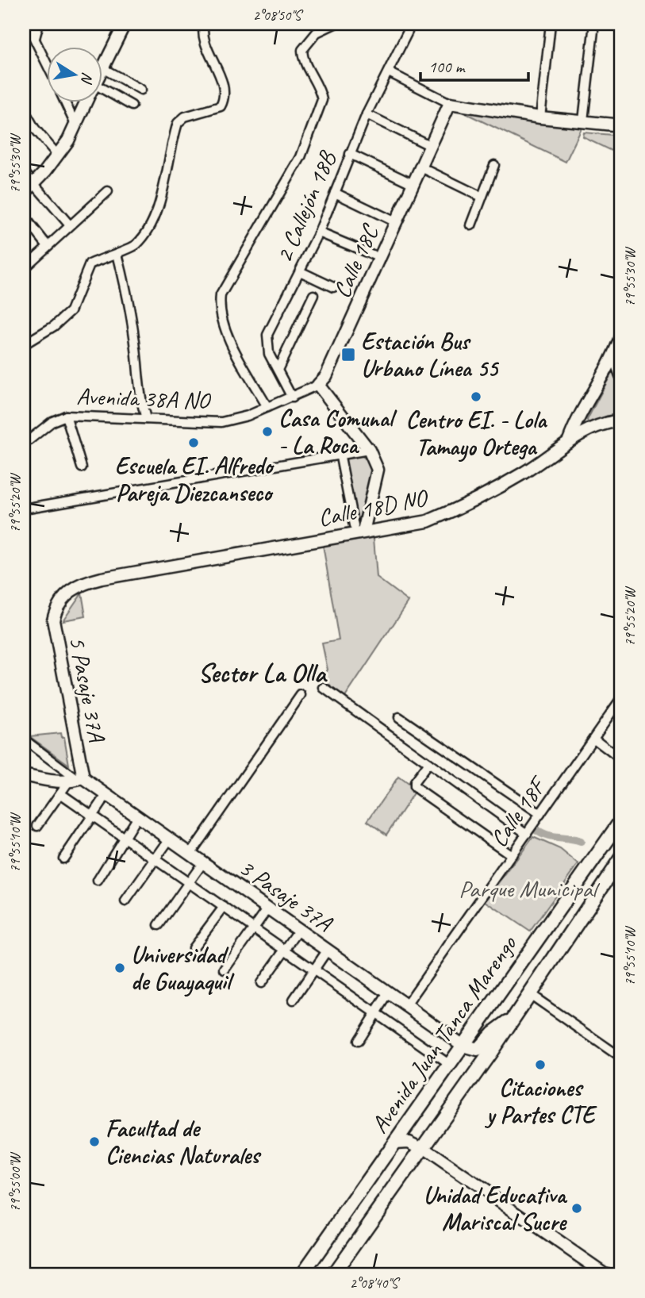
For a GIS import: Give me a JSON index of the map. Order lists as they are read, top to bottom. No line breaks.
{"streets":{"main road":["Avenida Juan Tanca Marengo"],"street":["2 Callejón 18B","Calle 18C","Avenida 38A NO","Calle 18D NO","5 Pasaje 37A","Calle 18F","3 Pasaje 37A"]},"crossings":[["Calle 18D NO","5 Pasaje 37A"],["5 Pasaje 37A","3 Pasaje 37A"],["Calle 18F","3 Pasaje 37A"],["3 Pasaje 37A","Avenida Juan Tanca Marengo"]],"districts":["Sector La Olla"],"parks":["Parque Municipal"],"places":{"transit":["Estación Bus Urbano Línea 55"],"other":["Centro EI. - Lola Tamayo Ortega","Casa Comunal - La Roca","Escuela EI. Alfredo Pareja Diezcanseco","Universidad de Guayaquil","Citaciones y Partes CTE","Facultad de Ciencias Naturales","Unidad Educativa Mariscal Sucre"]},"scale_bar":"100 m","north":"right","coordinates":["2°08'50\"S","79°55'30\"W","79°55'20\"W","79°55'10\"W","79°55'00\"W","2°08'40\"S"]}
